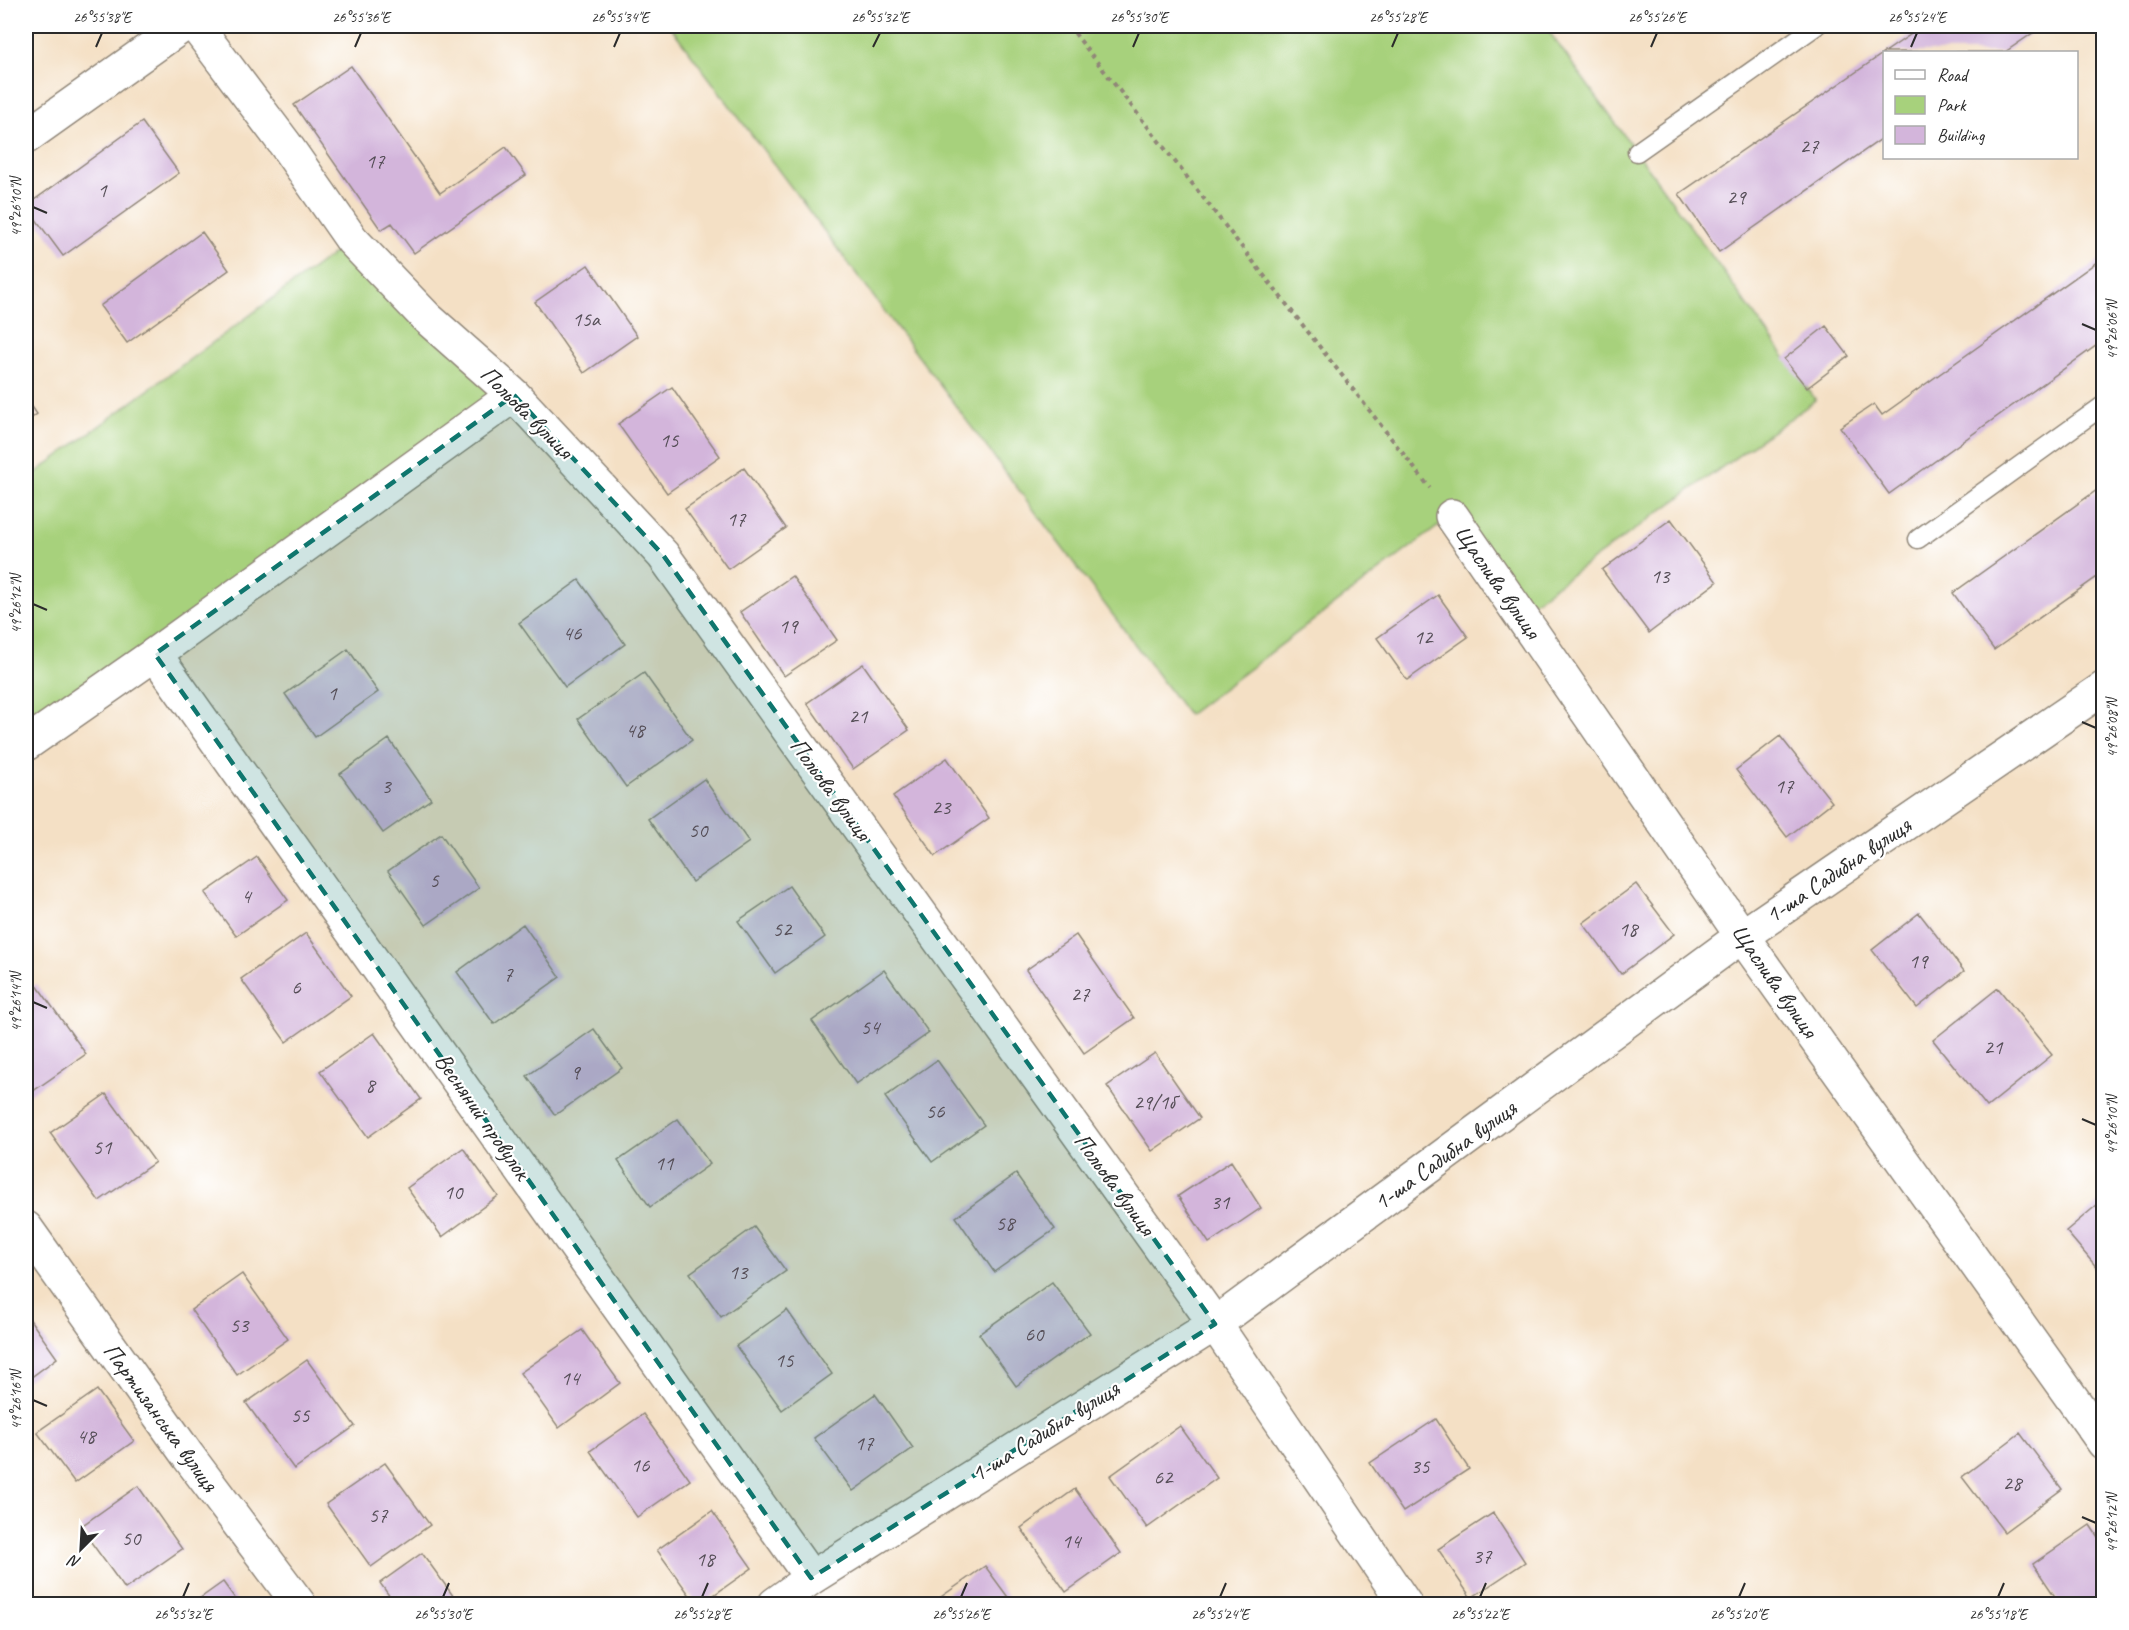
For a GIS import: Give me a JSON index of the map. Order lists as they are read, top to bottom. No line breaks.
{"streets":{"street":["Польова вулиця","Щаслива вулиця","1-ша Садибна вулиця","Весняний провулок","Партизанська вулиця"]},"crossings":[["Польова вулиця","1-ша Садибна вулиця"],["Щаслива вулиця","1-ша Садибна вулиця"],["1-ша Садибна вулиця","Весняний провулок"]],"house_numbers":["27","17","1","29","15а","15","17","13","19","46","12","1","21","48","3","17","23","50","5","4","52","18","19","7","6","27","54","21","9","8","29/1б","56","51","11","10","31","58","13","53","60","15","14","55","48","17","16","35","62","28","57","50","14","37","18"],"legend":["Road","Park","Building"],"north":"bottom left","coordinates":["26°55'38\"E","26°55'36\"E","26°55'34\"E","26°55'32\"E","26°55'30\"E","26°55'28\"E","26°55'26\"E","26°55'24\"E","49°26'10\"N","49°26'06\"N","49°26'12\"N","49°26'08\"N","49°26'14\"N","49°26'16\"N","26°55'22\"E","26°55'20\"E","26°55'18\"E"]}
